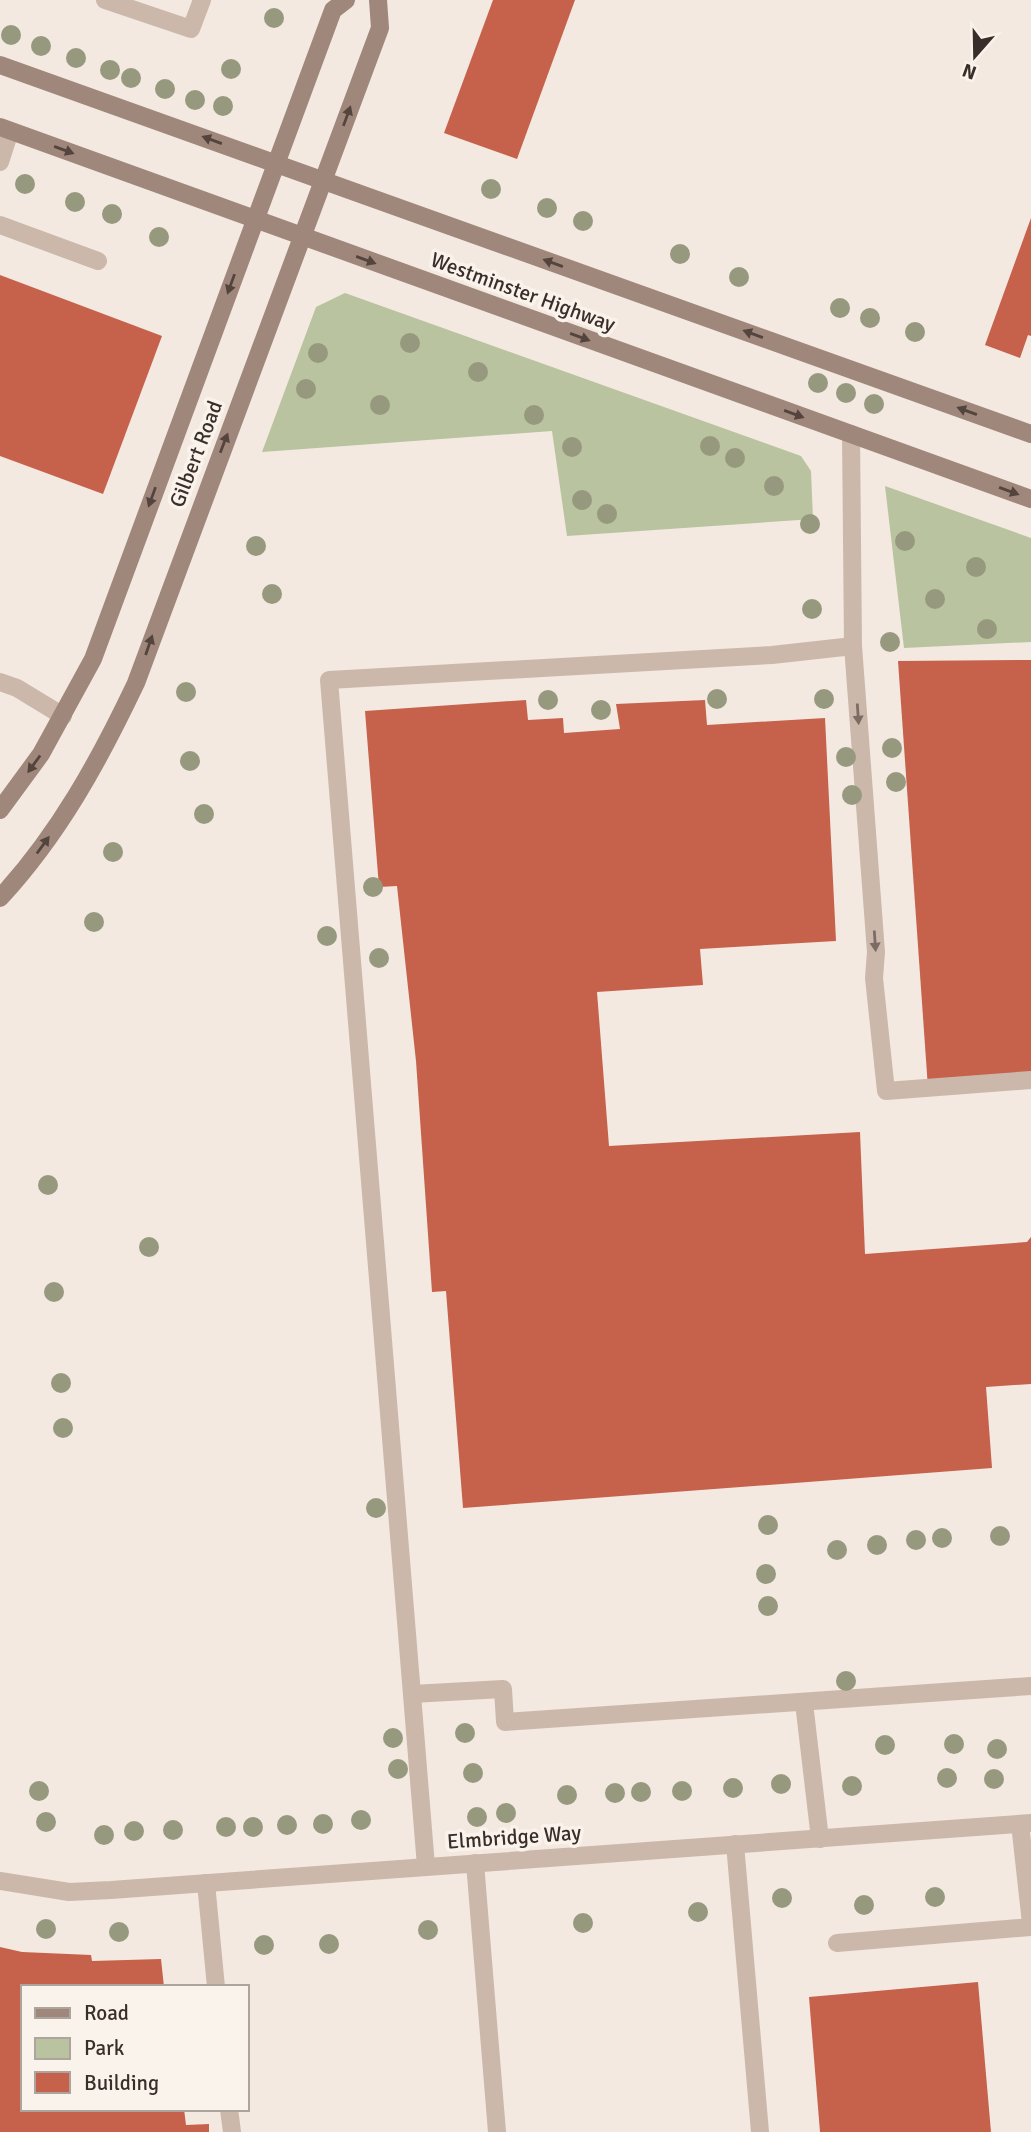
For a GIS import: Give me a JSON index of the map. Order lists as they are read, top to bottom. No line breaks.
{"streets":{"main road":["Westminster Highway","Gilbert Road"],"street":["Elmbridge Way"]},"crossings":[["Westminster Highway","Gilbert Road"]],"legend":["Road","Park","Building"],"north":"bottom"}
